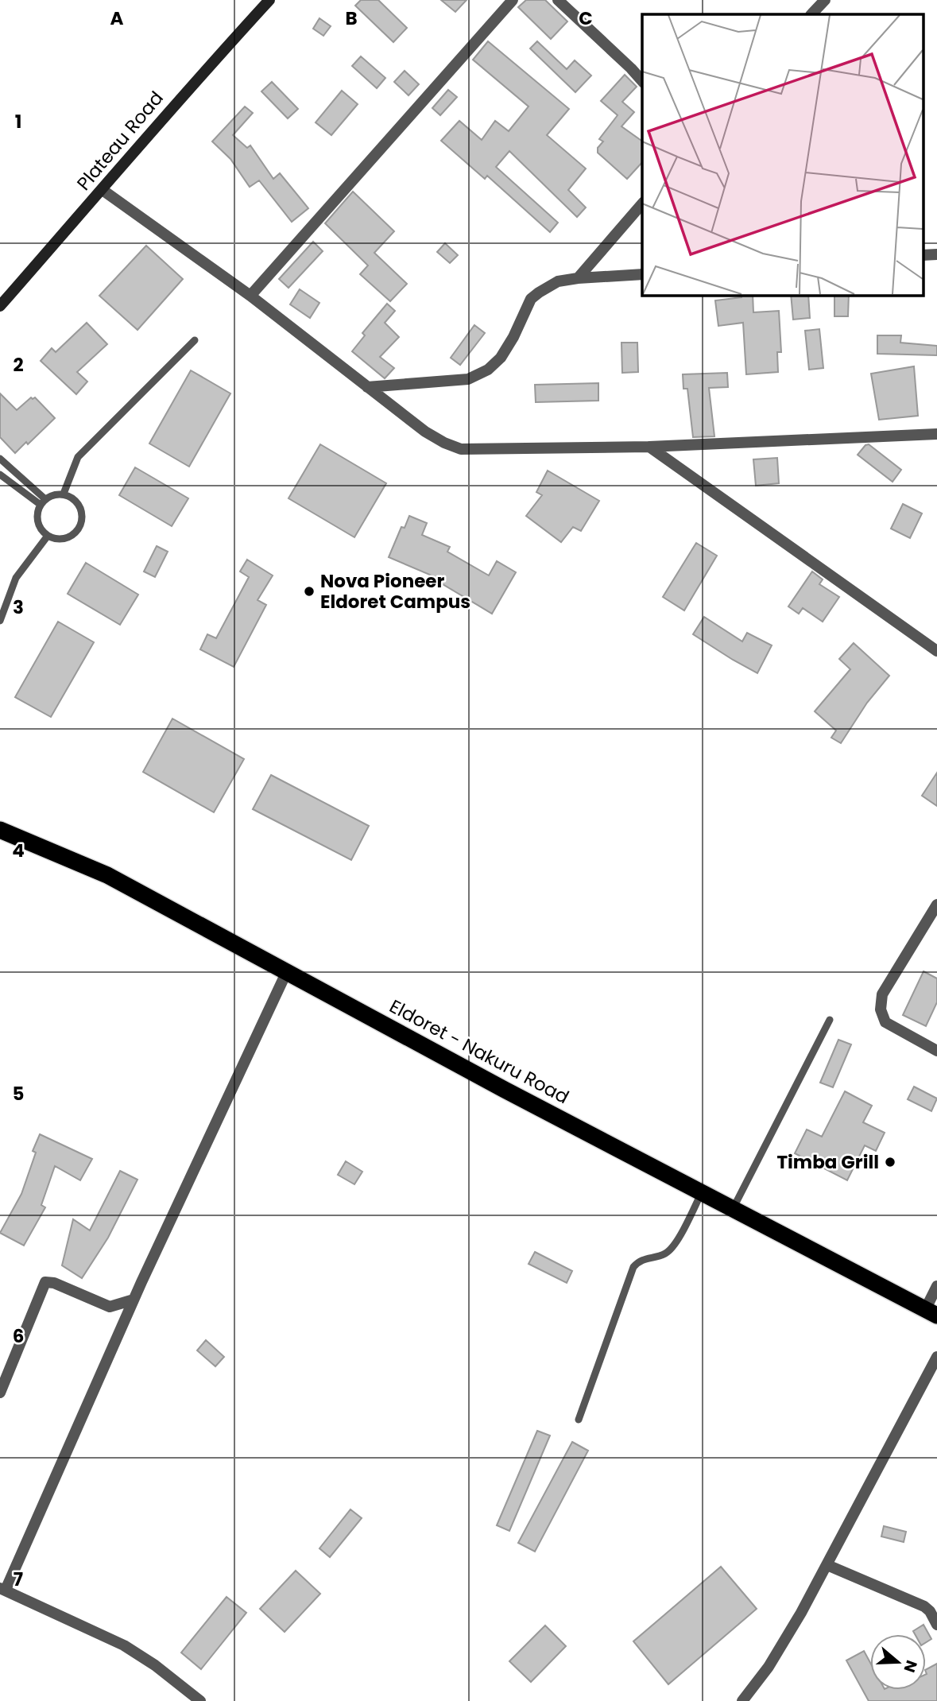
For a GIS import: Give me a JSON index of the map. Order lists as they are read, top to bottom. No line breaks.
{"streets":{"highway":["Eldoret - Nakuru Road"],"street":["Plateau Road"]},"places":["Nova Pioneer Eldoret Campus","Timba Grill"],"north":"right","grid":{"columns":["A","B","C"],"rows":["1","2","3","4","5","6","7"]}}
